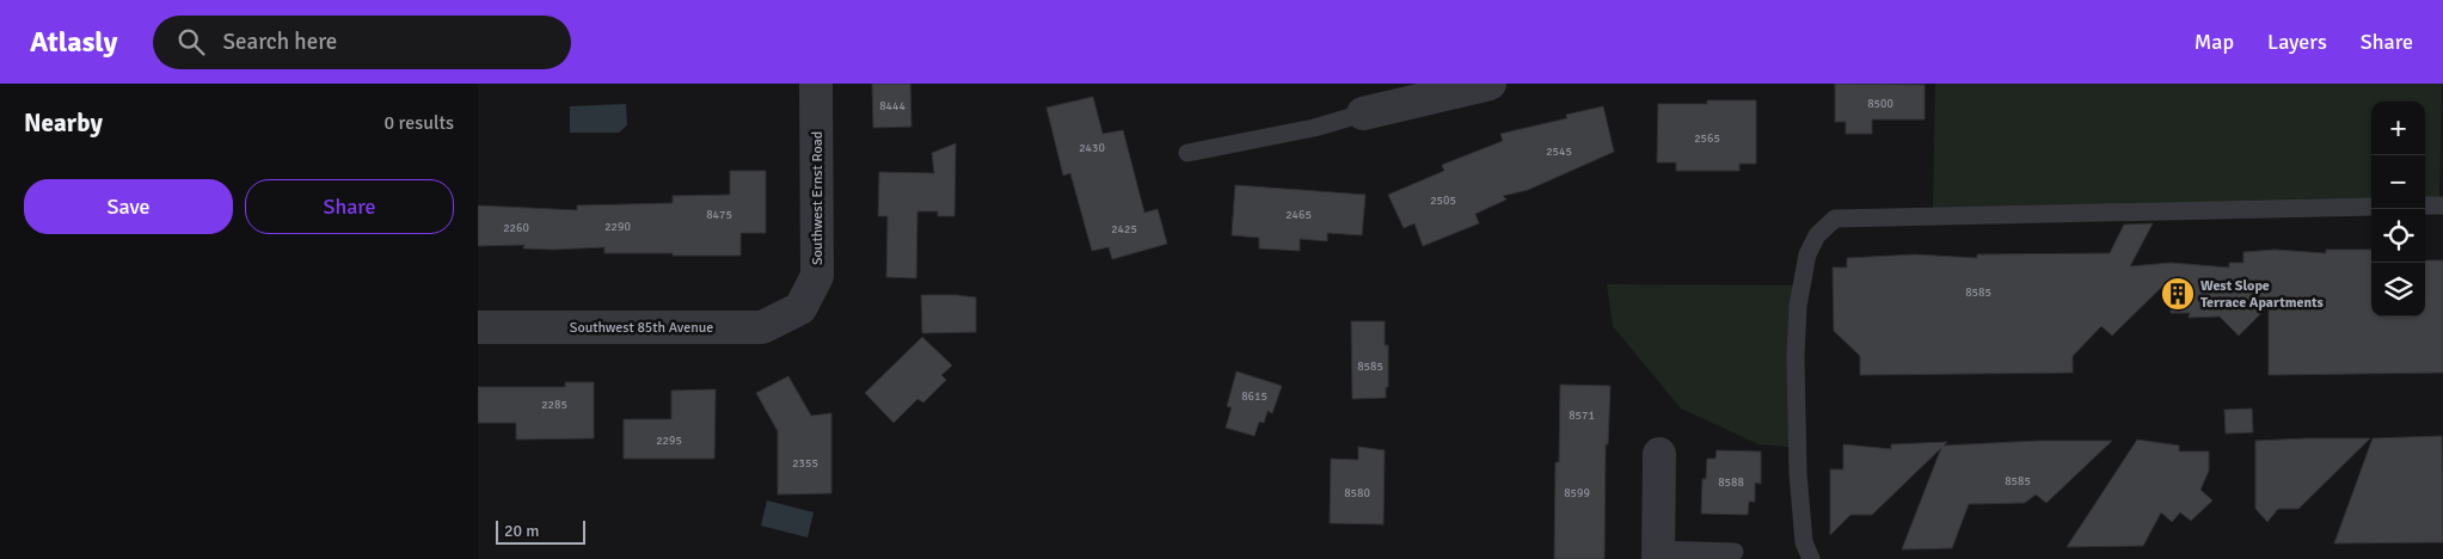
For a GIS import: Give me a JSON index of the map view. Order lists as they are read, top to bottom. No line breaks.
{"streets":{"street":["Southwest Ernst Road","Southwest 85th Avenue"]},"crossings":[["Southwest Ernst Road","Southwest 85th Avenue"]],"places":{"building":["West Slope Terrace Apartments"]},"house_numbers":["8500","8444","2565","2430","2545","2505","8475","2465","2290","2260","2425","8585","8585","8615","2285","8571","2295","2355","8585","8588","8580","8599"],"scale_bar":"20 m","page":{"header":"Atlasly","search":"Search here","nav":["Map","Layers","Share"],"heading":["Nearby","0 results"],"map_buttons":["+","−"],"buttons":["Save","Share"],"scale":"20 m"}}
